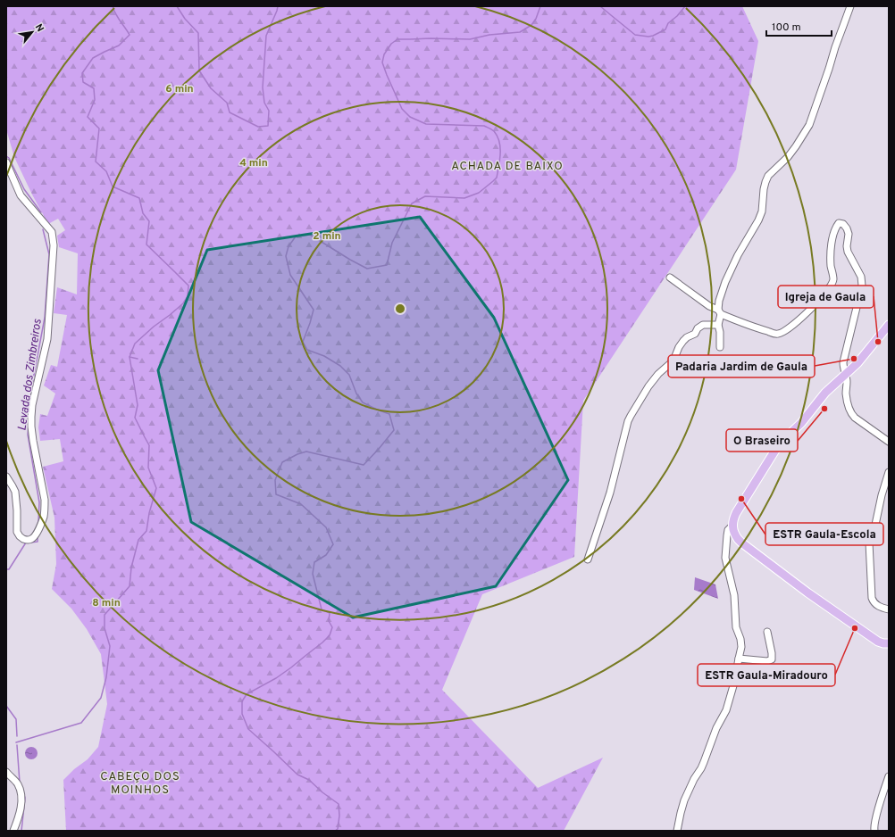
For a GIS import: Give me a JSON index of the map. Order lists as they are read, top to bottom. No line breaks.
{"districts":["ACHADA DE BAIXO","CABEÇO DOS MOINHOS"],"water":["Levada dos Zimbreiros"],"places":["Igreja de Gaula","Padaria Jardim de Gaula","O Braseiro","ESTR Gaula-Escola","ESTR Gaula-Miradouro"],"scale_bar":"100 m","north":"top right","rings":["6 min","4 min","2 min","8 min"]}
